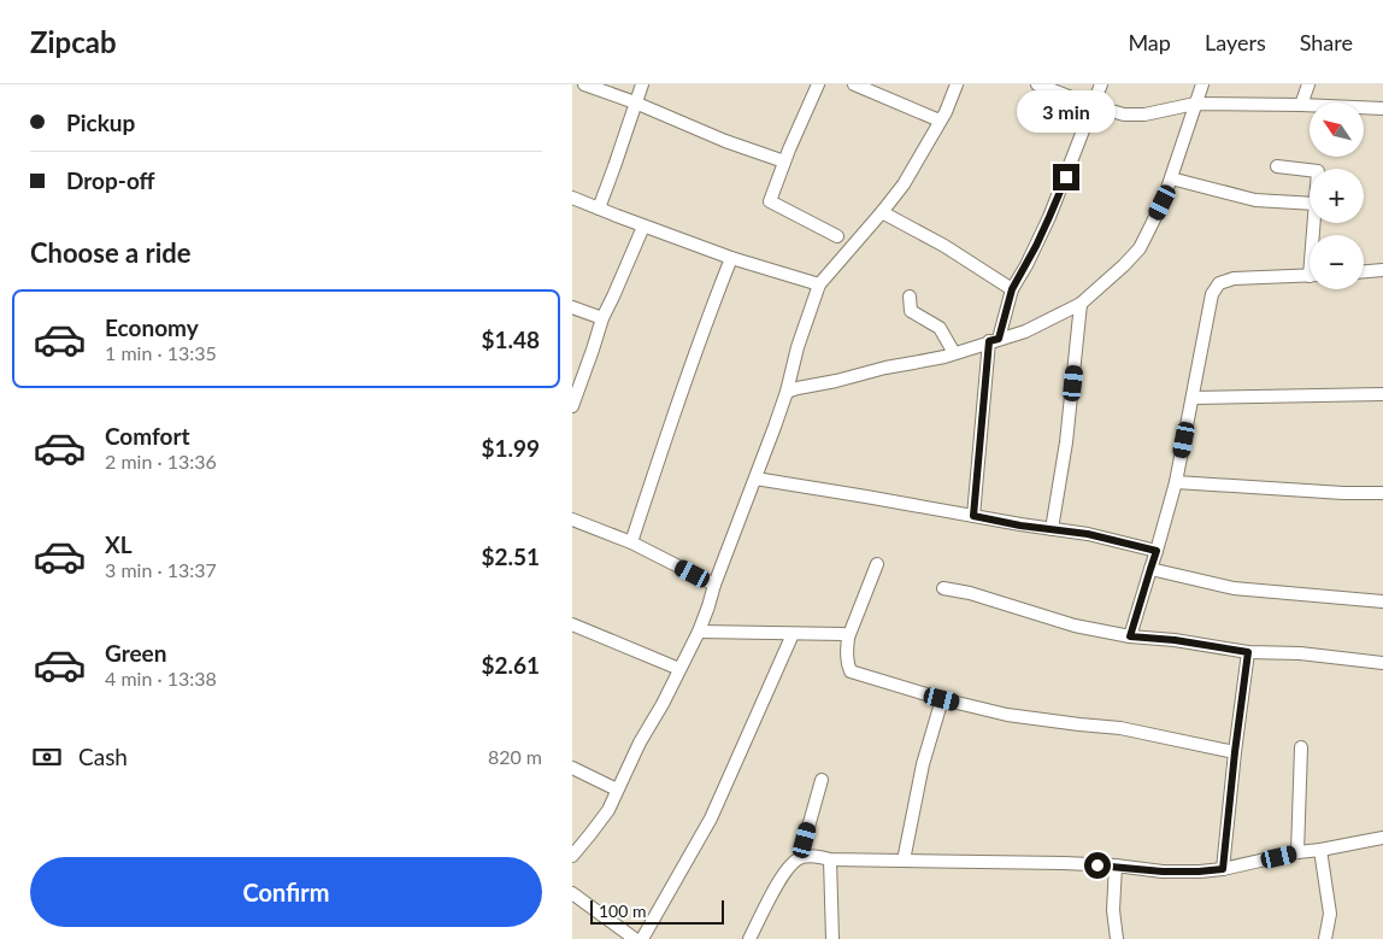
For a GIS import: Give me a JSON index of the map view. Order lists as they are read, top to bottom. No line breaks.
{"scale_bar":"100 m","north":"top left","page":{"header":"Zipcab","nav":["Map","Layers","Share"],"banner":["Pickup","Drop-off"],"bubble":"3 min","map_buttons":["+","−"],"heading":"Choose a ride","list":[{"name":"Economy","note":"1 min · 13:35","value":"$1.48"},{"name":"Comfort","note":"2 min · 13:36","value":"$1.99"},{"name":"XL","note":"3 min · 13:37","value":"$2.51"},{"name":"Green","note":"4 min · 13:38","value":"$2.61"}],"pay":["Cash","820 m"],"buttons":"Confirm","scale":"100 m"}}
